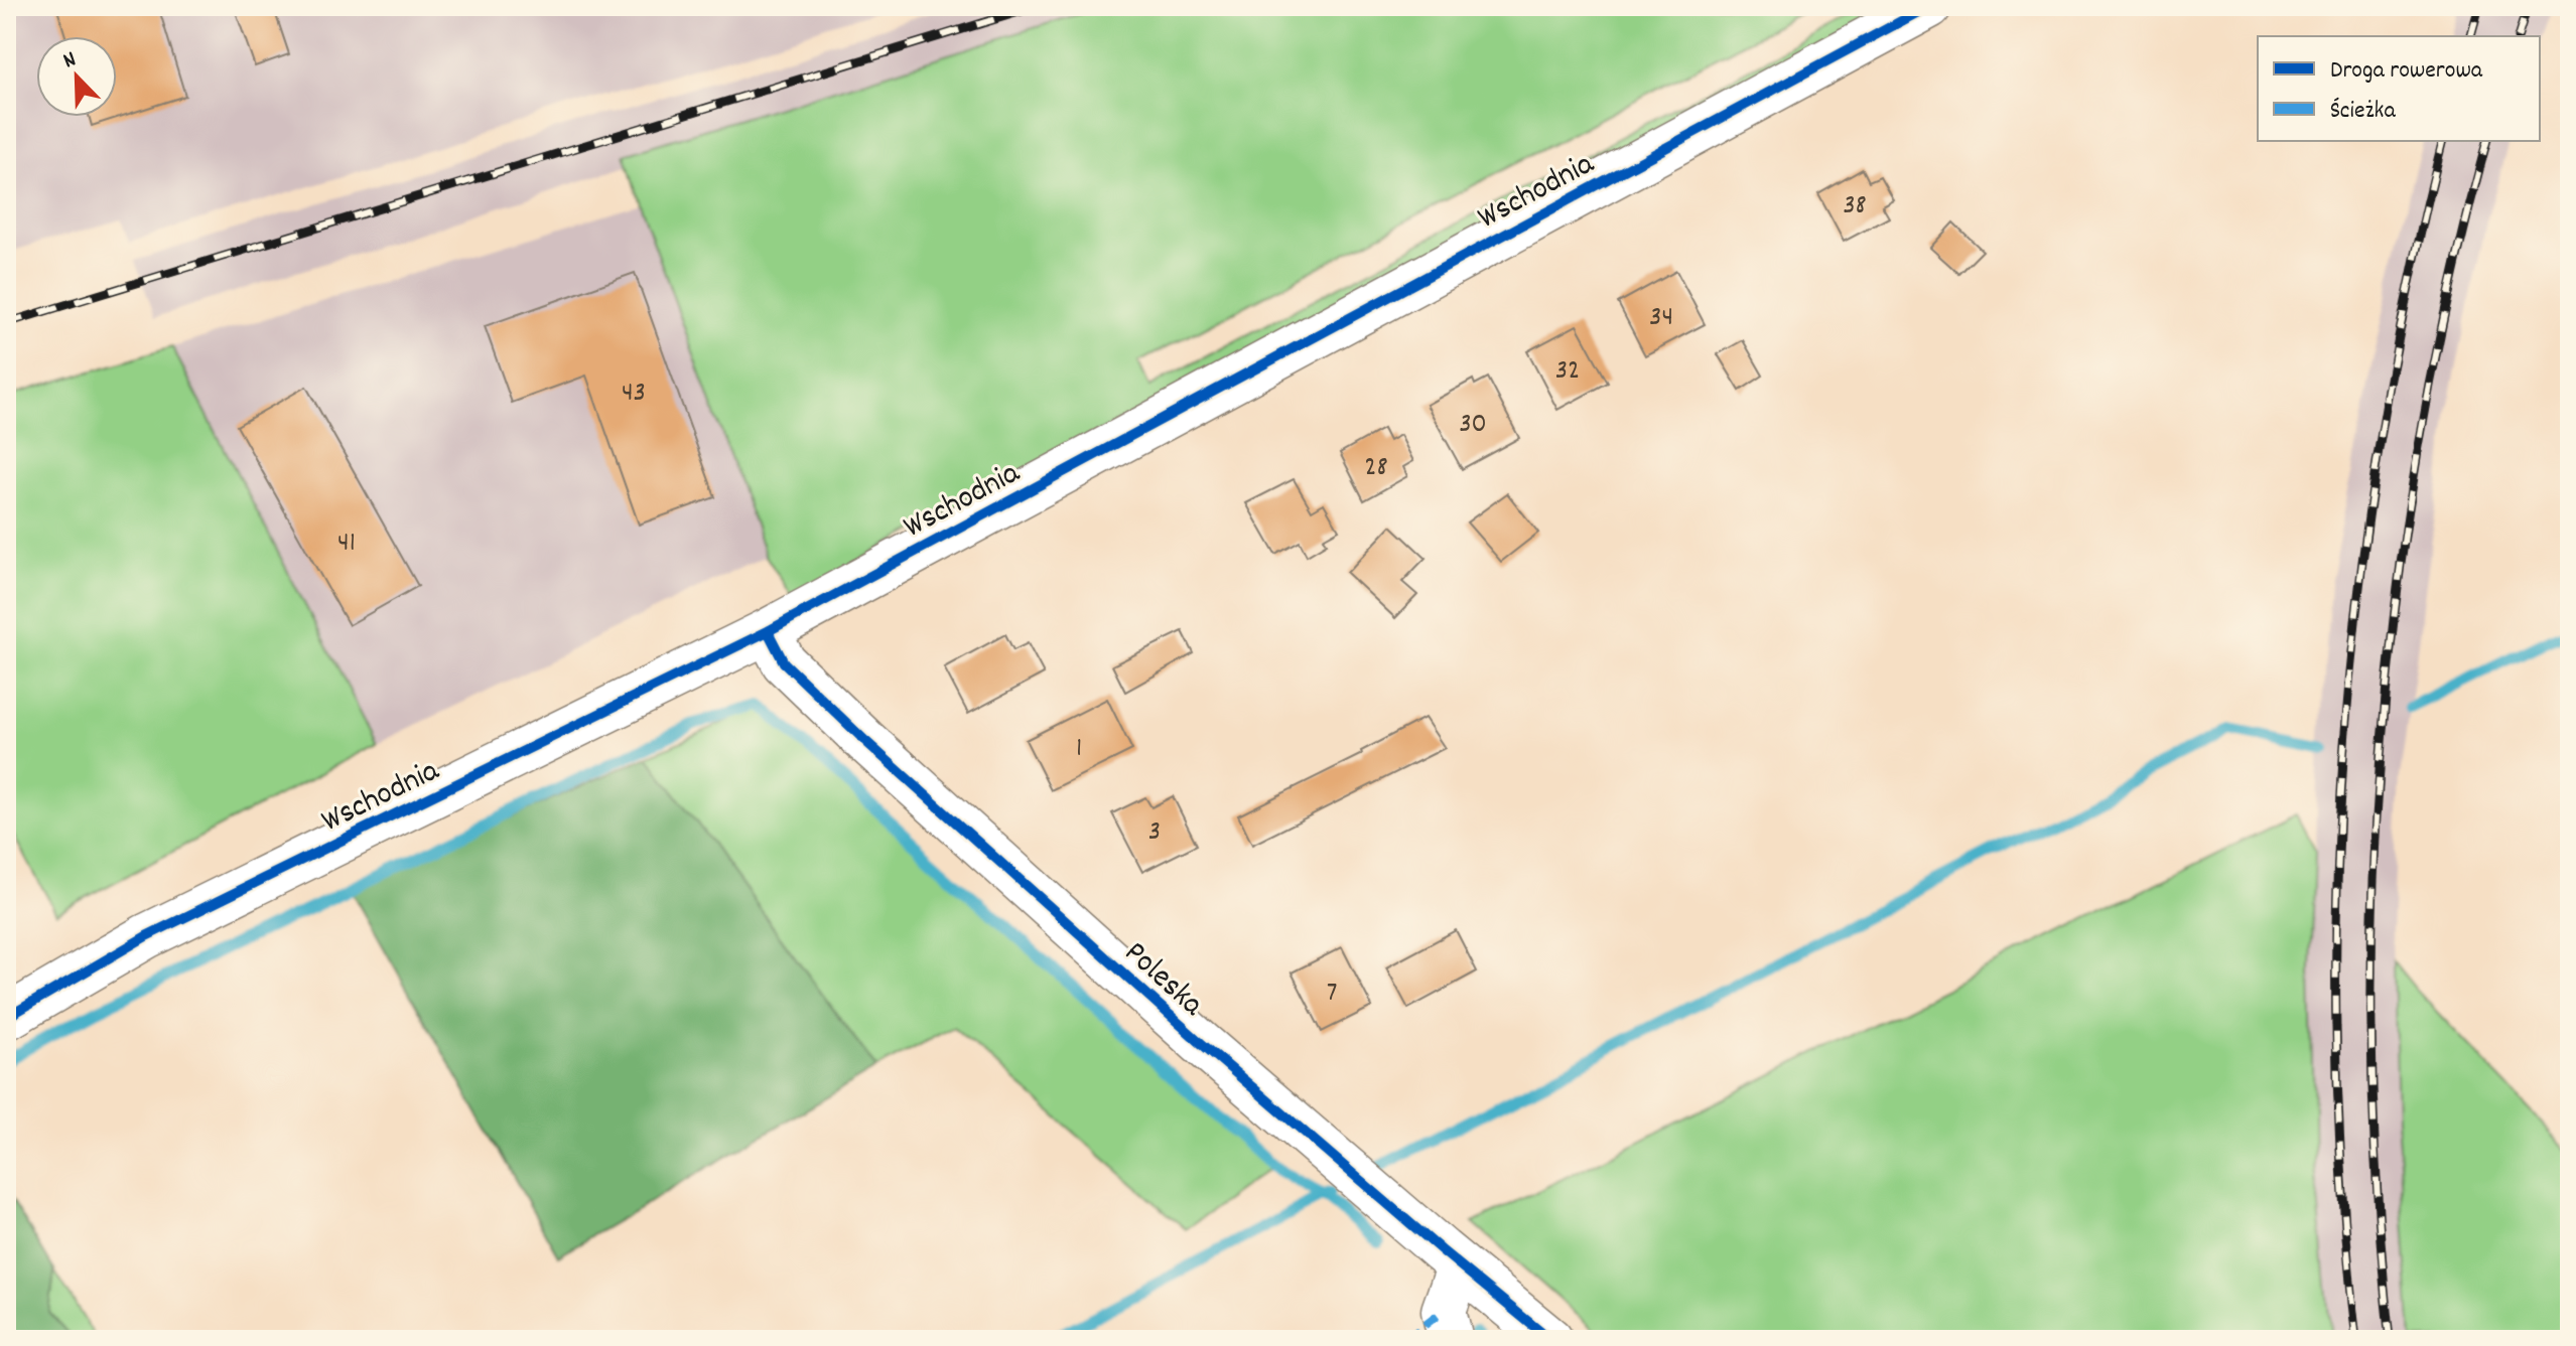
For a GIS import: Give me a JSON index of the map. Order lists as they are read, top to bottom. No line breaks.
{"streets":{"street":["Wschodnia","Poleska"]},"crossings":[["Wschodnia","Poleska"]],"house_numbers":["38","34","32","43","30","28","41","1","3","7"],"legend":["Droga rowerowa","Ścieżka"],"north":"top left"}
